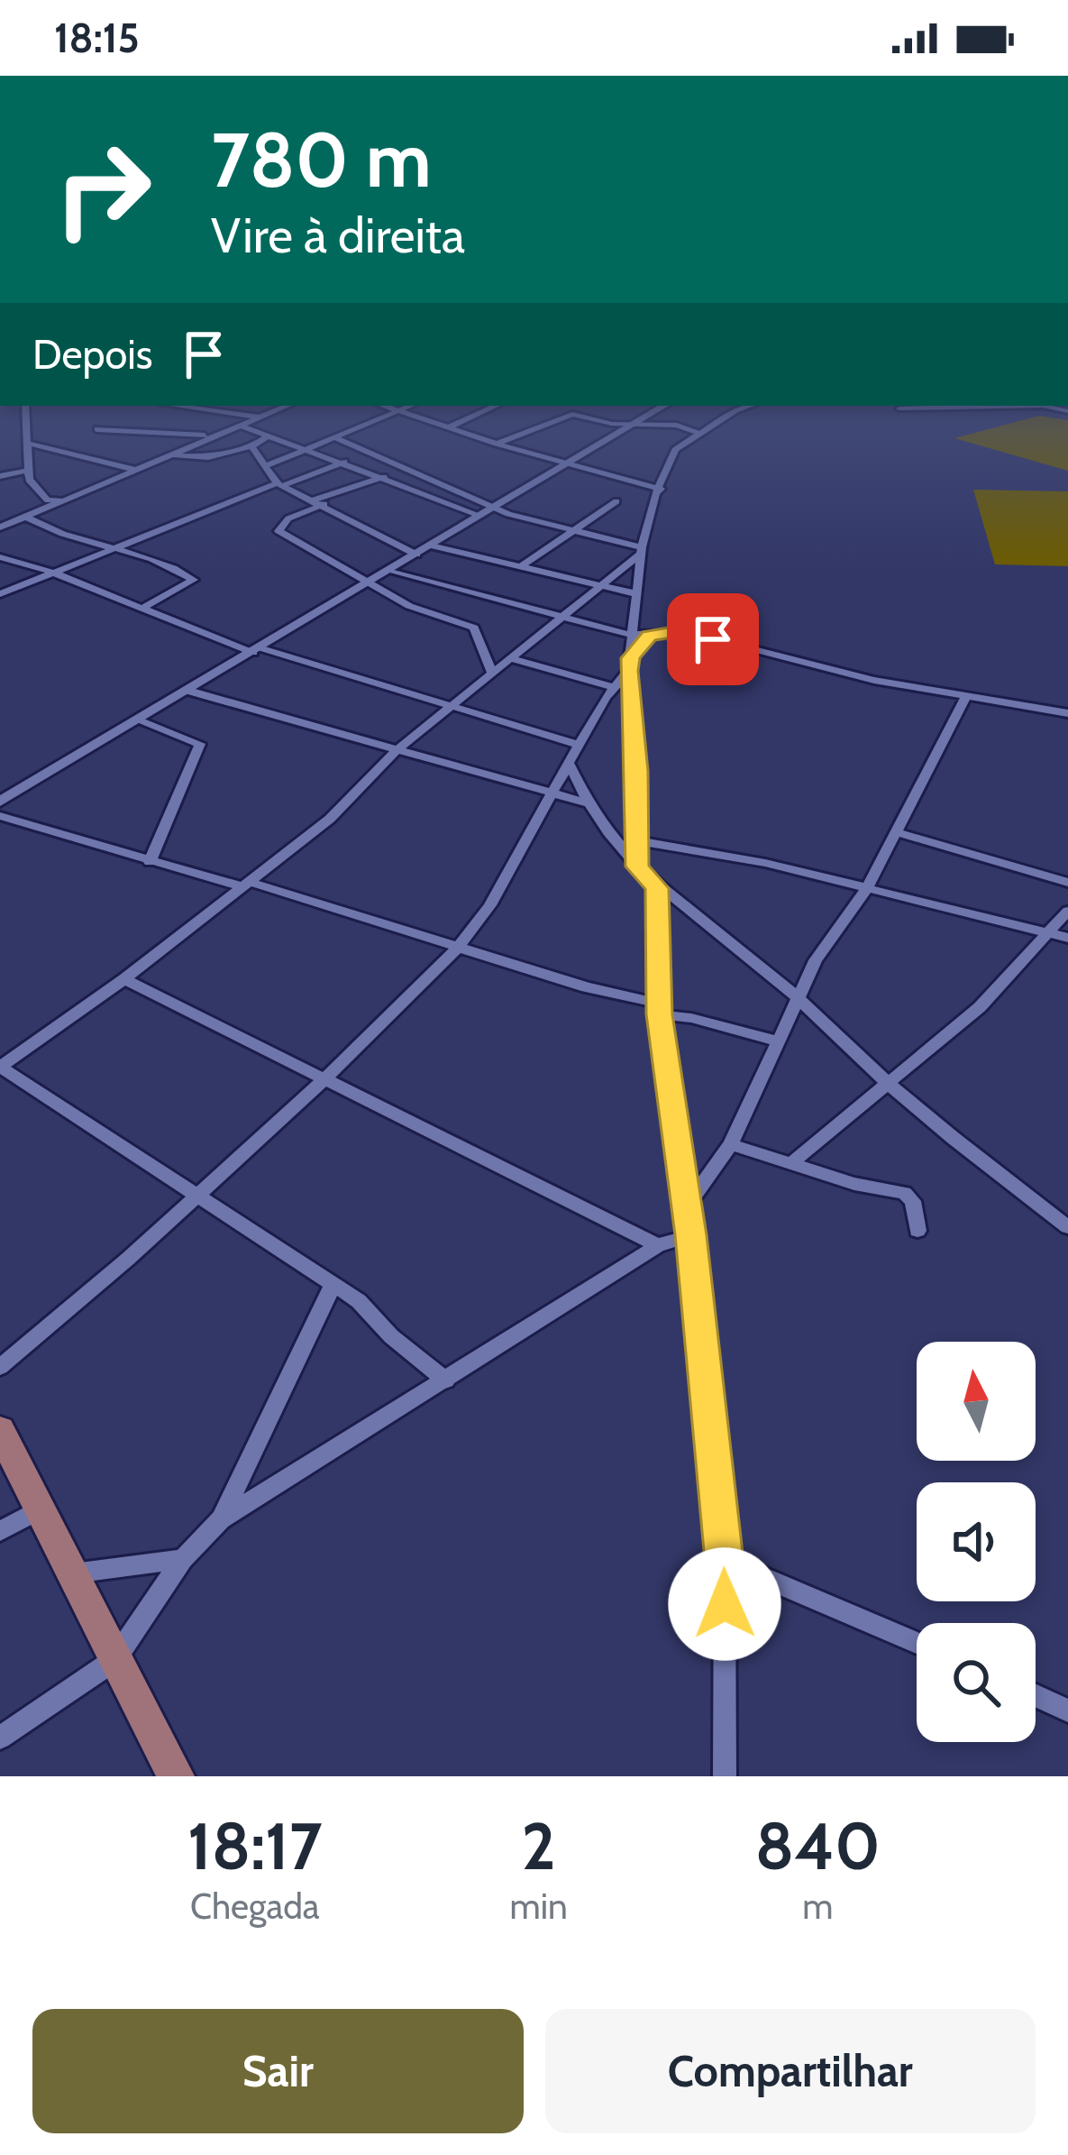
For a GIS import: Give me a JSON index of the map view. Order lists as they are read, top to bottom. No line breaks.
{"north":"top","page":{"status":"18:15","turn":["780 m","Vire à direita"],"then":"Depois","eta":["18:17","Chegada","2","min","840","m"],"buttons":["Sair","Compartilhar"]}}
